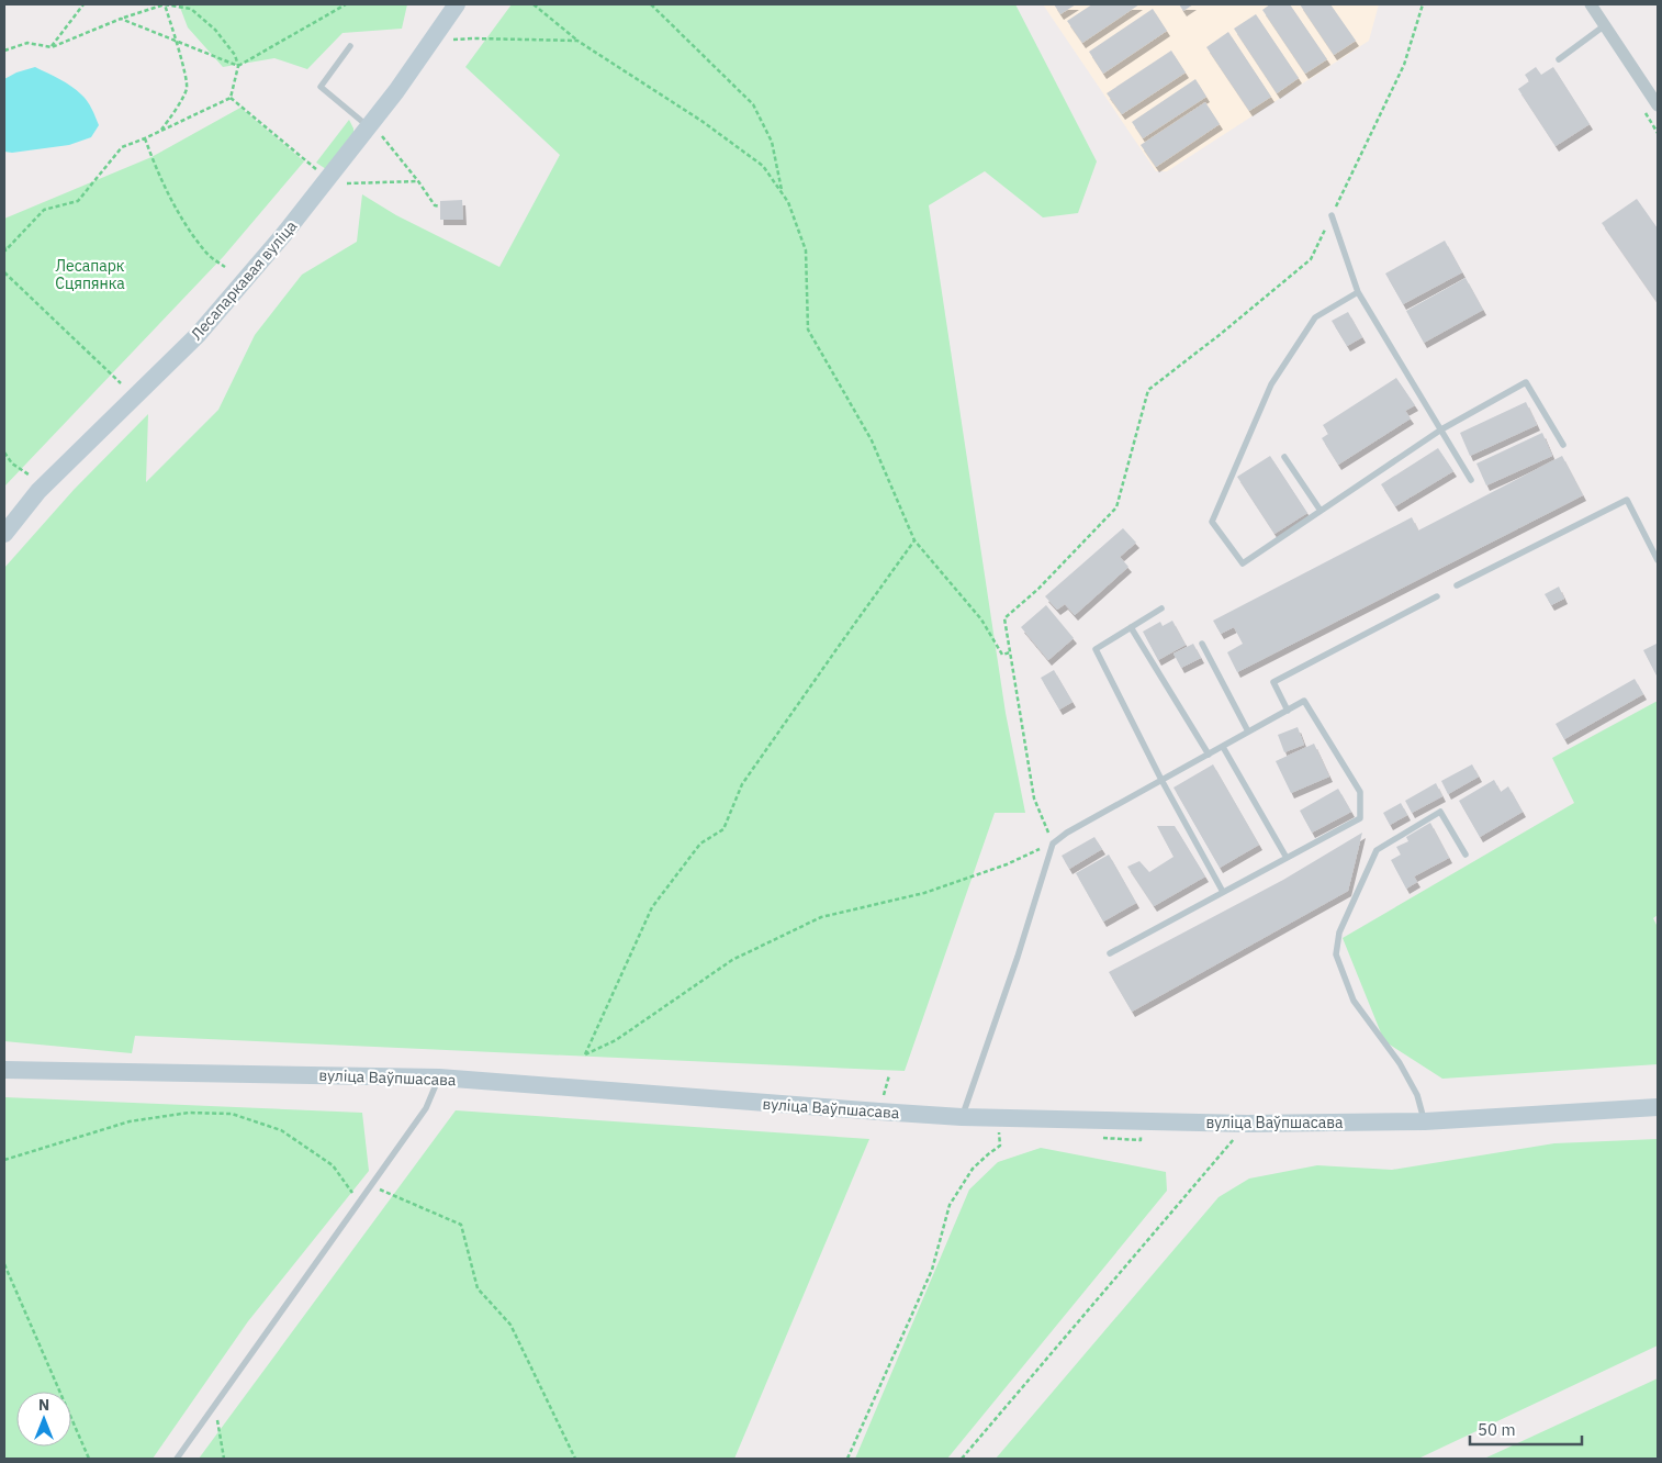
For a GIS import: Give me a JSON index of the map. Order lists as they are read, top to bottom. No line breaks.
{"streets":{"main road":["Лесапаркавая вуліца","вуліца Ваўпшасава"]},"parks":["Лесапарк Сцяпянка"],"scale_bar":"50 m","north":"top"}
